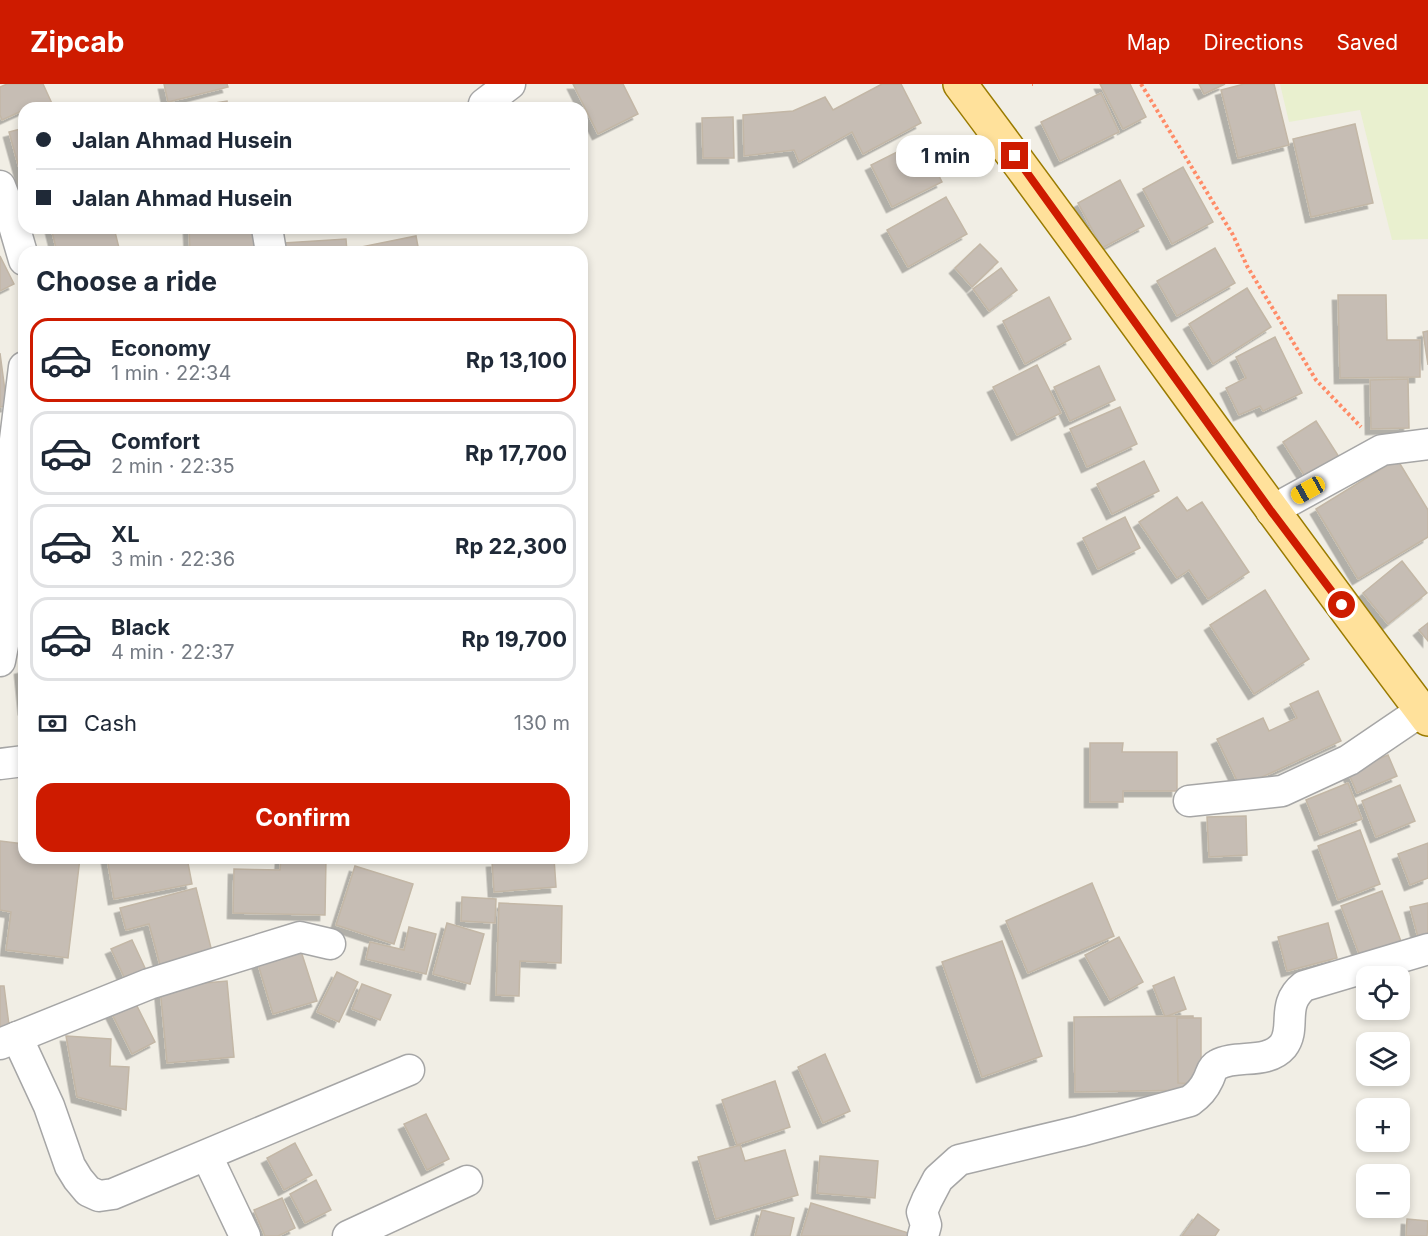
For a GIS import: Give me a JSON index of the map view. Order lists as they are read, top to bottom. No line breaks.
{"page":{"header":"Zipcab","nav":["Map","Directions","Saved"],"banner":["Jalan Ahmad Husein","Jalan Ahmad Husein"],"bubble":"1 min","heading":"Choose a ride","list":[{"name":"Economy","note":"1 min · 22:34","value":"Rp 13,100"},{"name":"Comfort","note":"2 min · 22:35","value":"Rp 17,700"},{"name":"XL","note":"3 min · 22:36","value":"Rp 22,300"},{"name":"Black","note":"4 min · 22:37","value":"Rp 19,700"}],"pay":["Cash","130 m"],"buttons":"Confirm","map_buttons":["+","−"]}}
